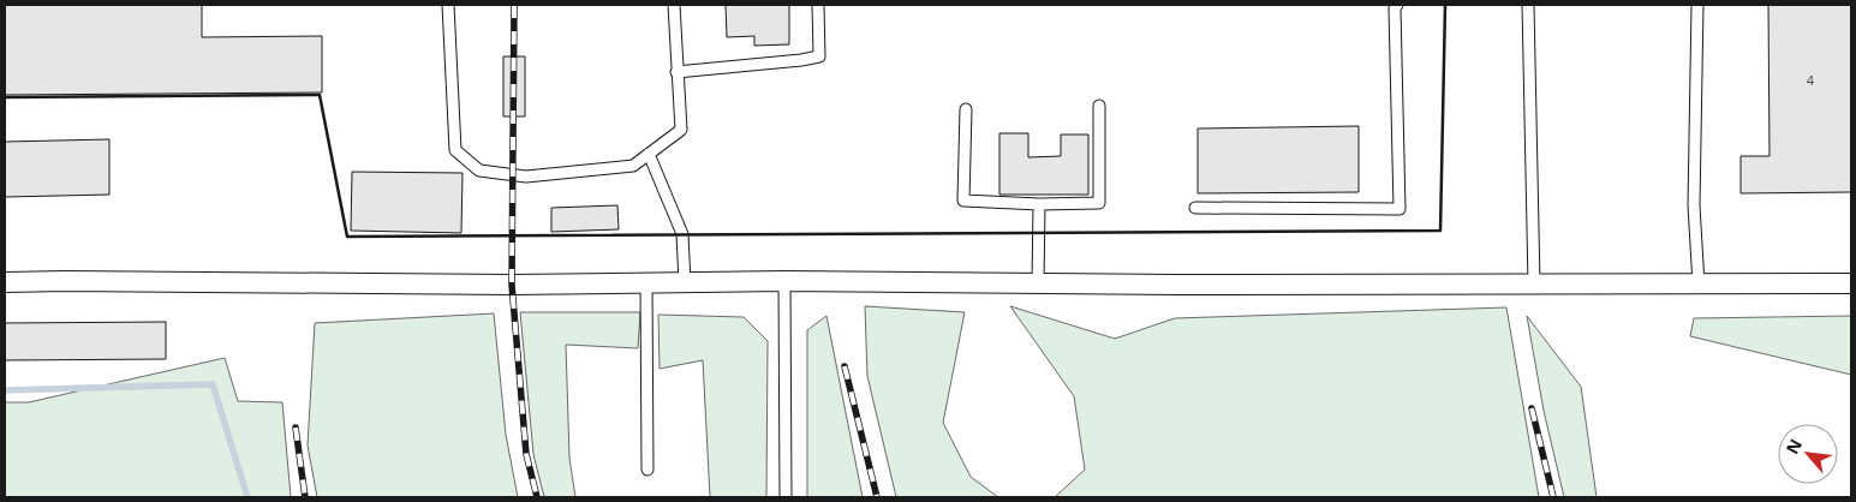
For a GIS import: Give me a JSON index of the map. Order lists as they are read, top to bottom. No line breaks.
{"house_numbers":["4"],"north":"top left"}
